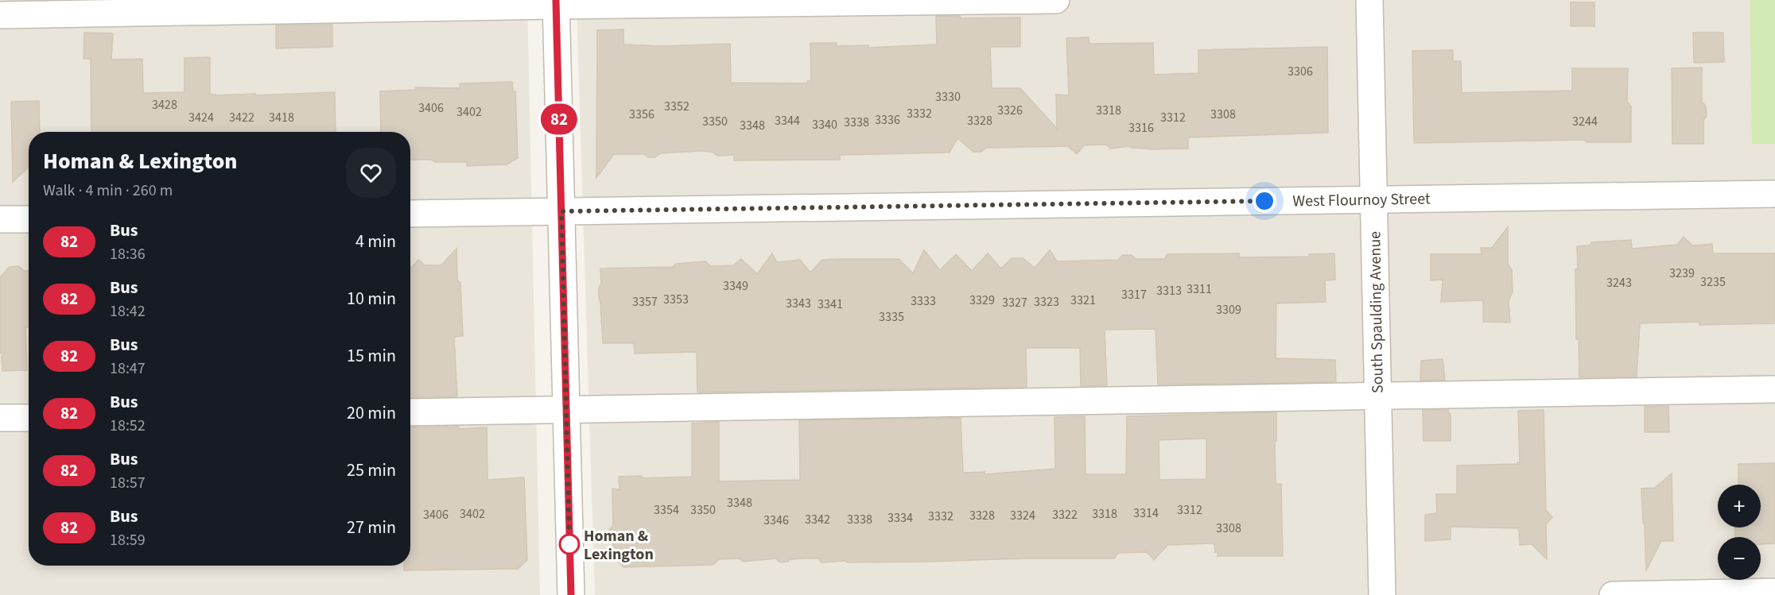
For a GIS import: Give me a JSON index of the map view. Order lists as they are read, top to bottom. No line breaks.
{"streets":{"street":["West Flournoy Street","South Spaulding Avenue"]},"crossings":[["West Flournoy Street","South Spaulding Avenue"]],"places":["Homan & Lexington"],"lines":["bus line 82"],"house_numbers":["3306","3330","3428","3352","3406","3326","3318","3402","3332","3356","3308","3424","3422","3418","3312","3336","3344","3328","3350","3244","3338","3340","3348","3316","3239","3235","3243","3349","3311","3313","3317","3353","3329","3321","3333","3357","3323","3327","3343","3341","3309","3335","3348","3354","3350","3312","3314","3402","3318","3406","3322","3328","3324","3332","3334","3342","3338","3346","3308"],"page":{"on_map":"82","heading":["Homan & Lexington","Walk · 4 min · 260 m"],"list":[{"mark":"82","name":"Bus","note":"18:36","value":"4 min"},{"mark":"82","name":"Bus","note":"18:42","value":"10 min"},{"mark":"82","name":"Bus","note":"18:47","value":"15 min"},{"mark":"82","name":"Bus","note":"18:52","value":"20 min"},{"mark":"82","name":"Bus","note":"18:57","value":"25 min"},{"mark":"82","name":"Bus","note":"18:59","value":"27 min"}],"map_buttons":["+","−"]}}
